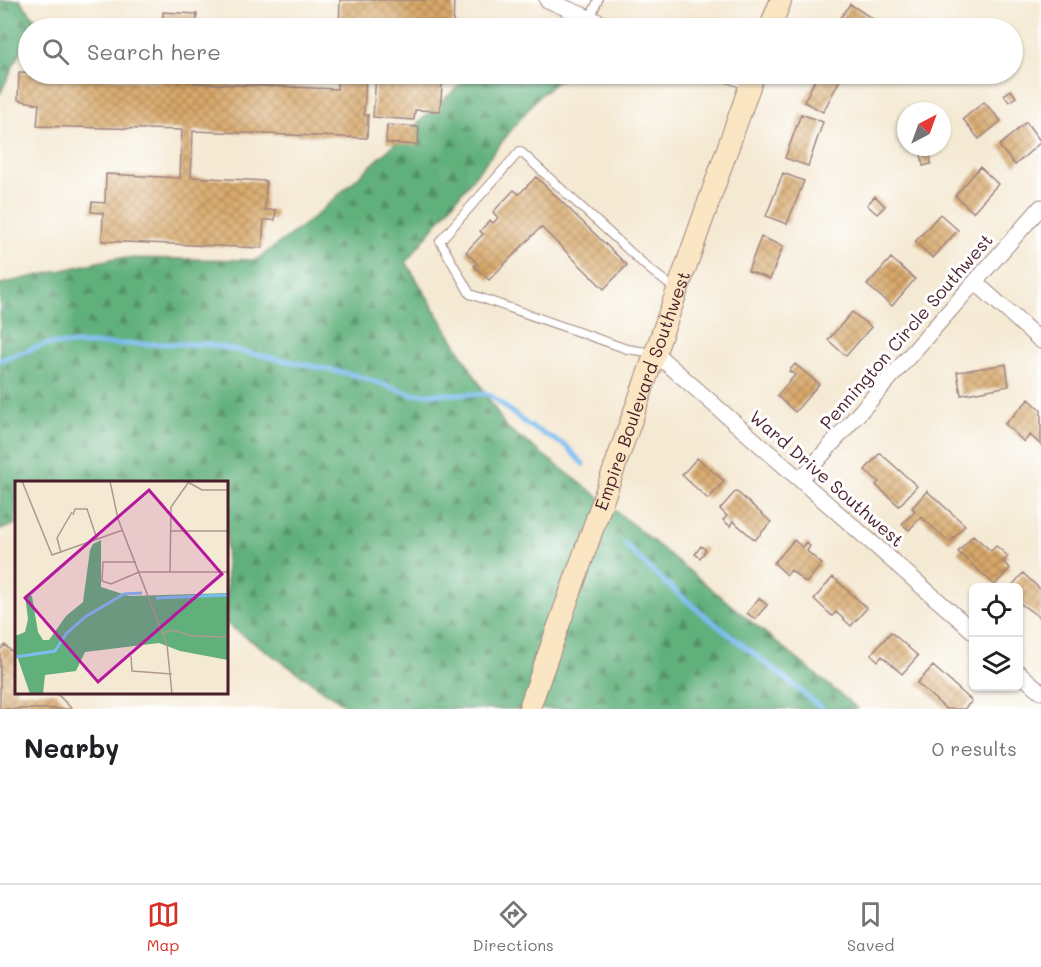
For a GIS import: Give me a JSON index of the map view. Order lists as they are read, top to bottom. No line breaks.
{"streets":{"street":["Pennington Circle Southwest","Empire Boulevard Southwest","Ward Drive Southwest"]},"crossings":[["Pennington Circle Southwest","Ward Drive Southwest"],["Empire Boulevard Southwest","Ward Drive Southwest"]],"north":"top right","page":{"search":"Search here","heading":["Nearby","0 results"],"nav":["Map","Directions","Saved"]}}
